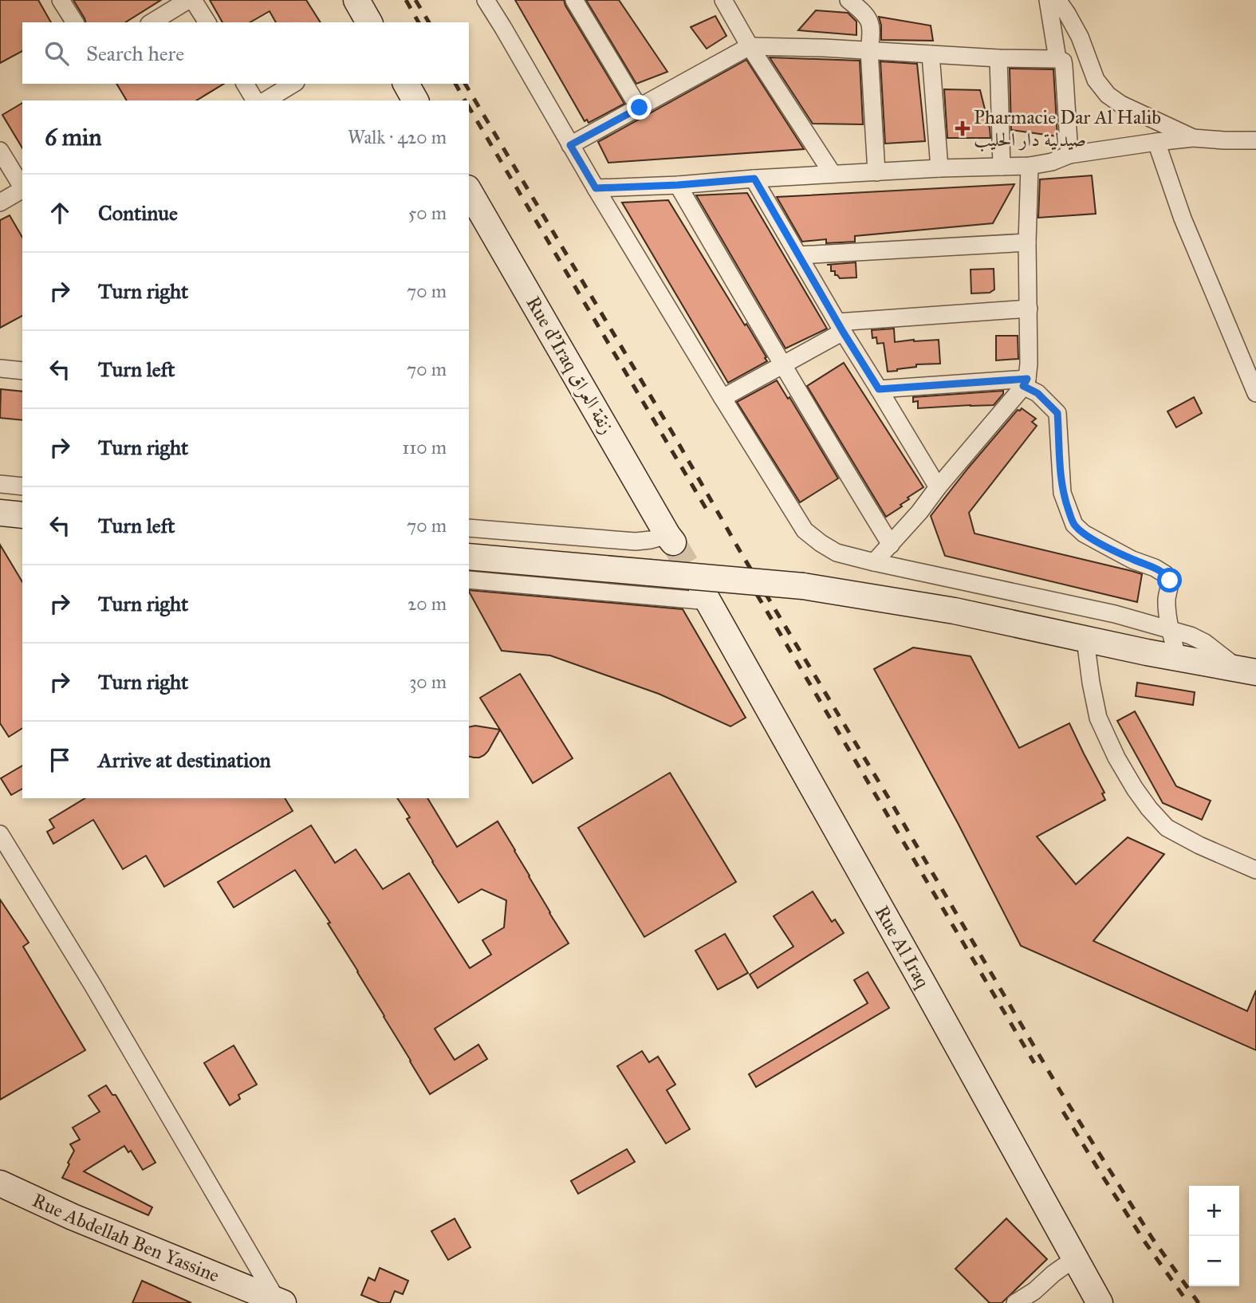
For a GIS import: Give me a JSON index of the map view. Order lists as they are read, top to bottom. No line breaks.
{"streets":{"street":["Rue d'Iraq زنقة العراق","Rue Al Iraq","Rue Abdellah Ben Yassine"]},"places":{"health":["Pharmacie Dar Al Halib صيدلية دار الحليب"]},"page":{"search":"Search here","heading":["6 min","Walk · 420 m"],"list":[["Continue","50 m"],["Turn right","70 m"],["Turn left","70 m"],["Turn right","110 m"],["Turn left","70 m"],["Turn right","20 m"],["Turn right","30 m"],"Arrive at destination"],"map_buttons":["+","−"]}}
